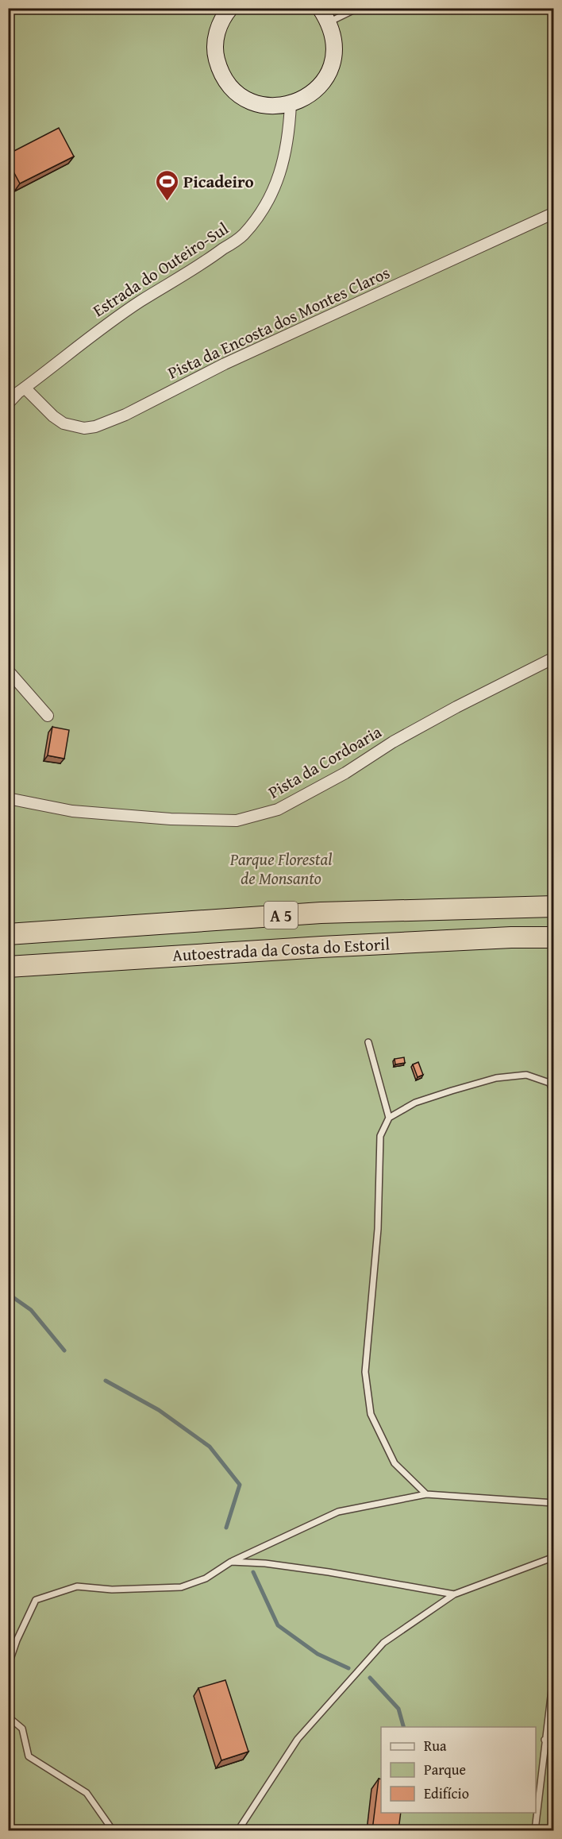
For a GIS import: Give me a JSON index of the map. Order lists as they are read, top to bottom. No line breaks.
{"streets":{"highway":["A 5","Autoestrada da Costa do Estoril"],"street":["Estrada do Outeiro-Sul","Pista da Encosta dos Montes Claros","Pista da Cordoaria"]},"crossings":[["Estrada do Outeiro-Sul","Pista da Encosta dos Montes Claros"]],"parks":["Parque Florestal de Monsanto"],"places":{"sports":["Picadeiro"]},"legend":["Rua","Parque","Edifício"]}
